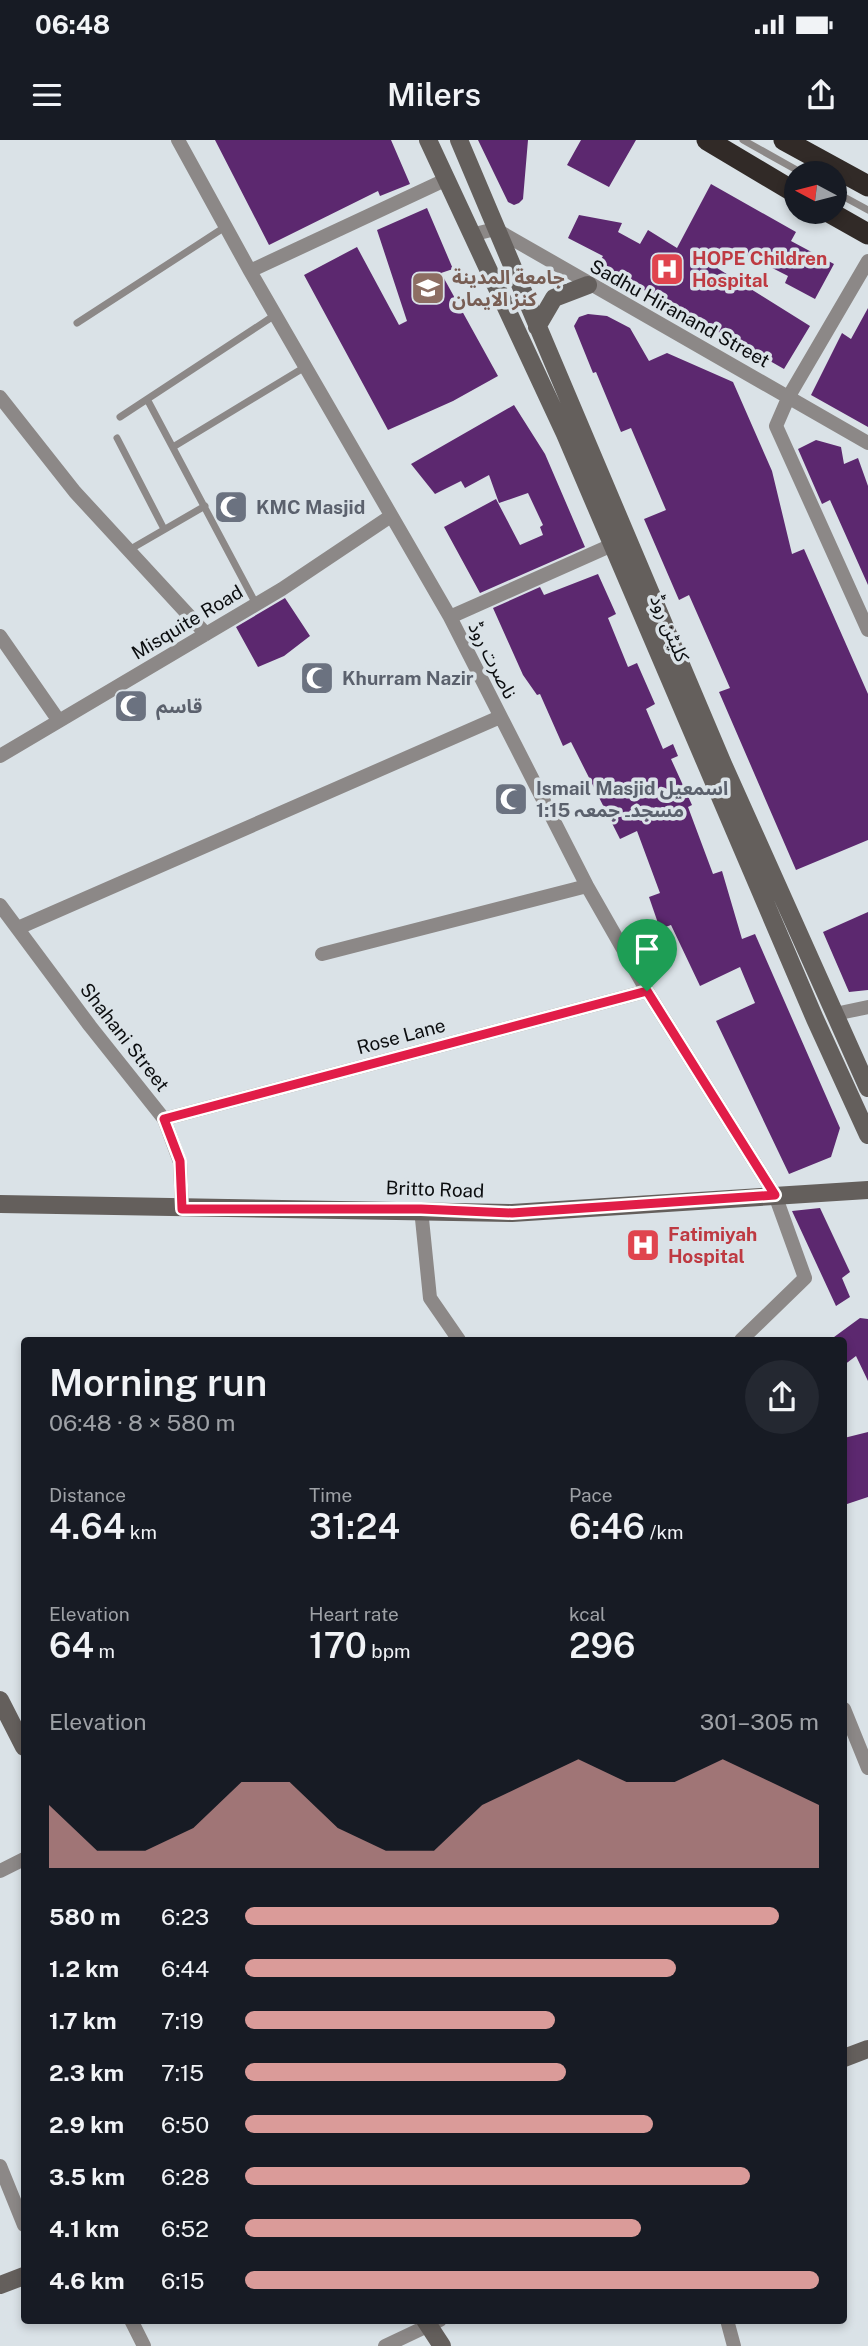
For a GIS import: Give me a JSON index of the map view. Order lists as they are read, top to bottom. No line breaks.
{"streets":{"main road":["کلیٹن روڈ","Britto Road"],"street":["Sadhu Hiranand Street","Misquite Road","ناصرت روڈ","Rose Lane","Shahani Street"]},"crossings":[["Sadhu Hiranand Street","کلیٹن روڈ"],["Misquite Road","ناصرت روڈ"],["ناصرت روڈ","Rose Lane"],["ناصرت روڈ","Britto Road"],["Rose Lane","Shahani Street"],["Shahani Street","Britto Road"]],"places":{"hospital":["HOPE Children Hospital","Fatimiyah Hospital"],"school or university":["جامعة المدينة كنز الايمان"],"mosque":["KMC Masjid","Khurram Nazir","قاسم","Ismail Masjid اسمعیل مسجد۔ جمعہ 1:15"]},"north":"left","page":{"status":"06:48","header":"Milers","heading":["Morning run","06:48 · 8 × 580 m"],"stats":[["Distance","4.64 km"],["Time","31:24"],["Pace","6:46 /km"],["Elevation","64 m"],["Heart rate","170 bpm"],["kcal","296"]],"chart":["Elevation","301–305 m"],"list":[{"name":"580 m","note":"6:23"},{"name":"1.2 km","note":"6:44"},{"name":"1.7 km","note":"7:19"},{"name":"2.3 km","note":"7:15"},{"name":"2.9 km","note":"6:50"},{"name":"3.5 km","note":"6:28"},{"name":"4.1 km","note":"6:52"},{"name":"4.6 km","note":"6:15"}]}}
